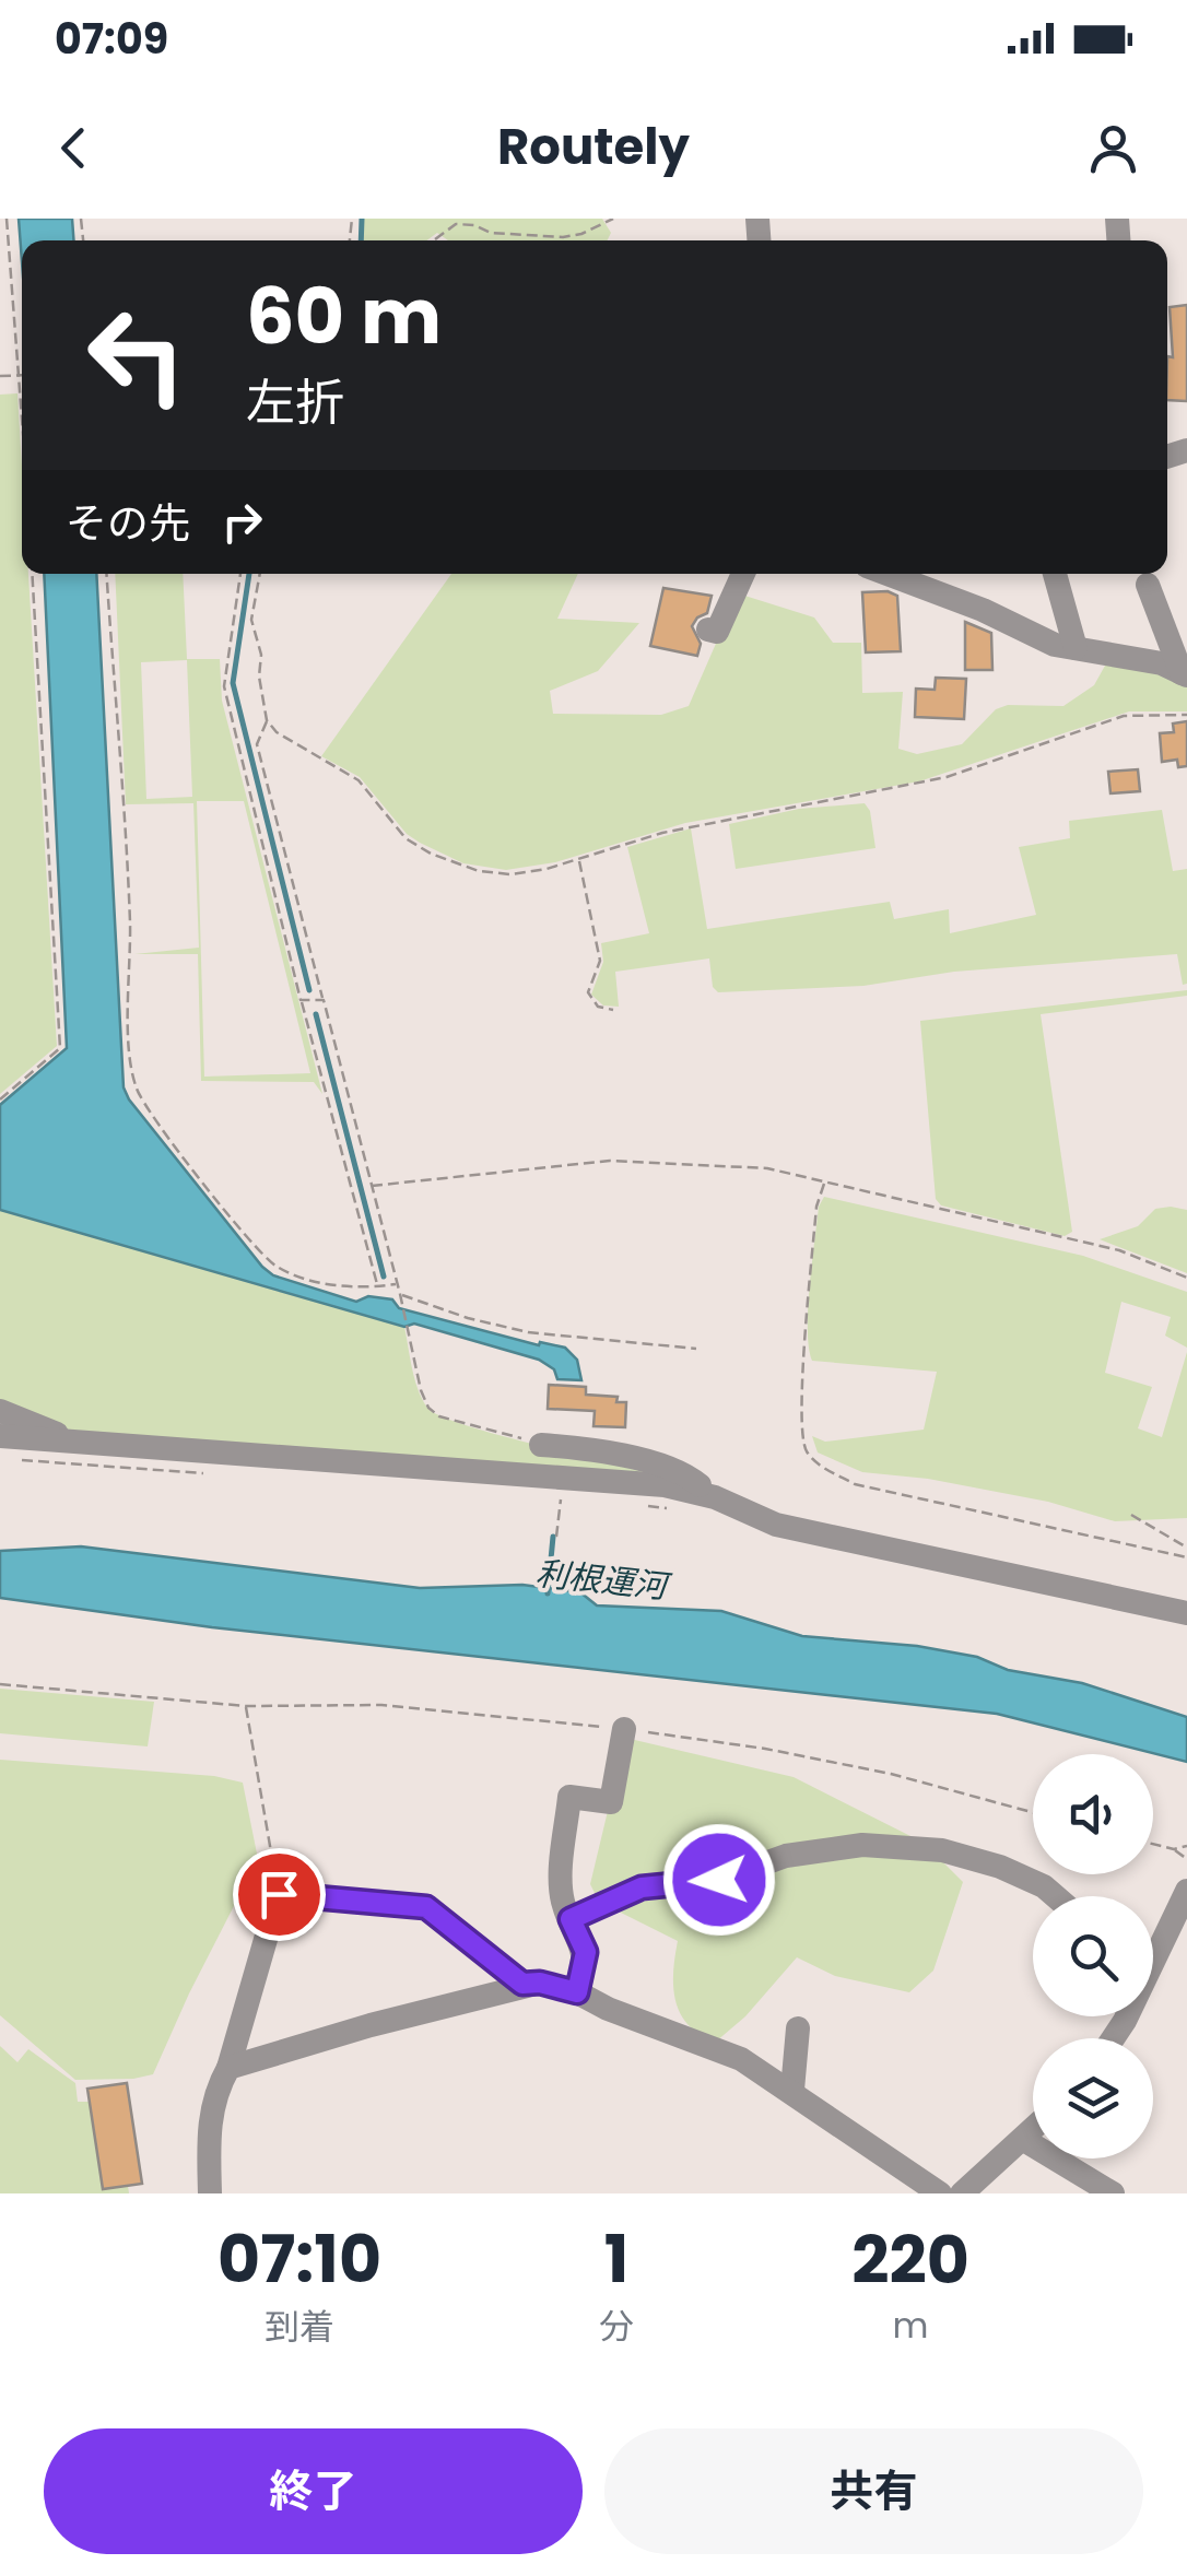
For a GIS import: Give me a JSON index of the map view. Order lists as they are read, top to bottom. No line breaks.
{"water":["利根運河"],"page":{"status":"07:09","header":"Routely","turn":["60 m","左折"],"then":"その先","eta":["07:10","到着","1","分","220","m"],"buttons":["終了","共有"]}}
